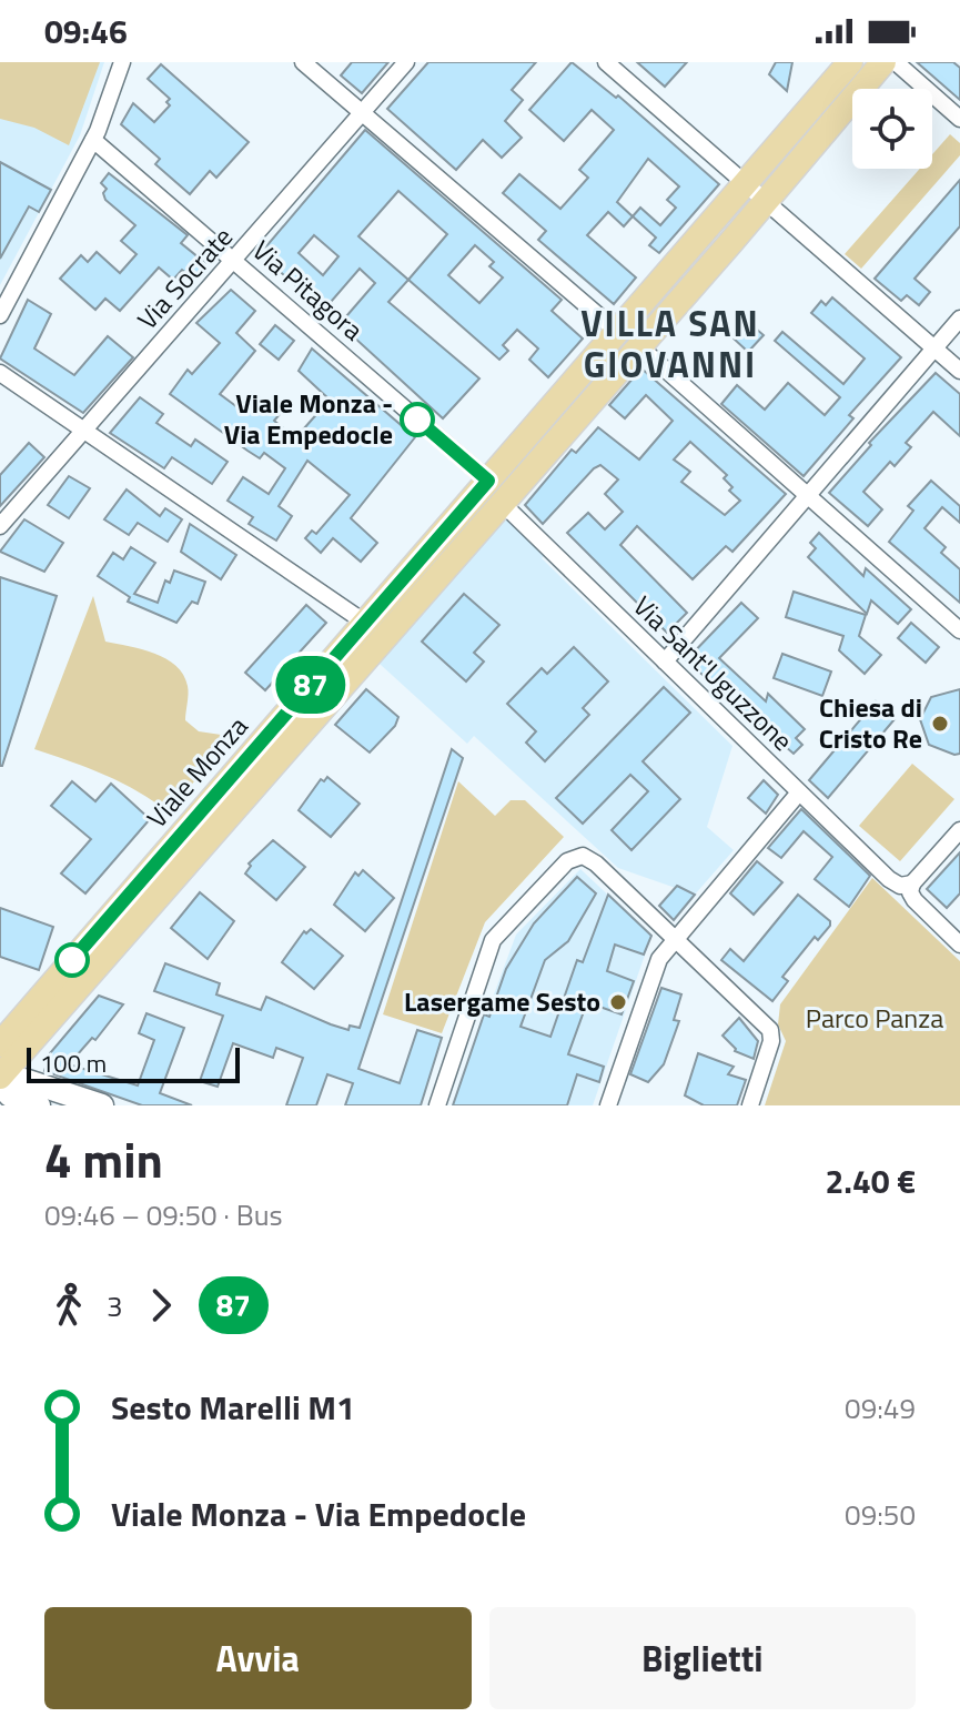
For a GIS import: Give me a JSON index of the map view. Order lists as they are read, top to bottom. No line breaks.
{"streets":{"main road":["Viale Monza"],"street":["Via Socrate","Via Pitagora","Via Sant'Uguzzone"]},"crossings":[["Via Socrate","Via Pitagora"],["Via Pitagora","Via Sant'Uguzzone"],["Via Pitagora","Viale Monza"],["Via Sant'Uguzzone","Viale Monza"]],"districts":["VILLA SAN GIOVANNI"],"parks":["Parco Panza"],"places":["Viale Monza - Via Empedocle","Chiesa di Cristo Re","Lasergame Sesto"],"lines":["bus line 87"],"scale_bar":"100 m","page":{"status":"09:46","on_map":"87","scale":"100 m","heading":["4 min","09:46 – 09:50 · Bus","2.40 €"],"legs":["3","87"],"list":[{"name":"Sesto Marelli M1","value":"09:49"},{"name":"Viale Monza - Via Empedocle","value":"09:50"}],"buttons":["Avvia","Biglietti"]}}
